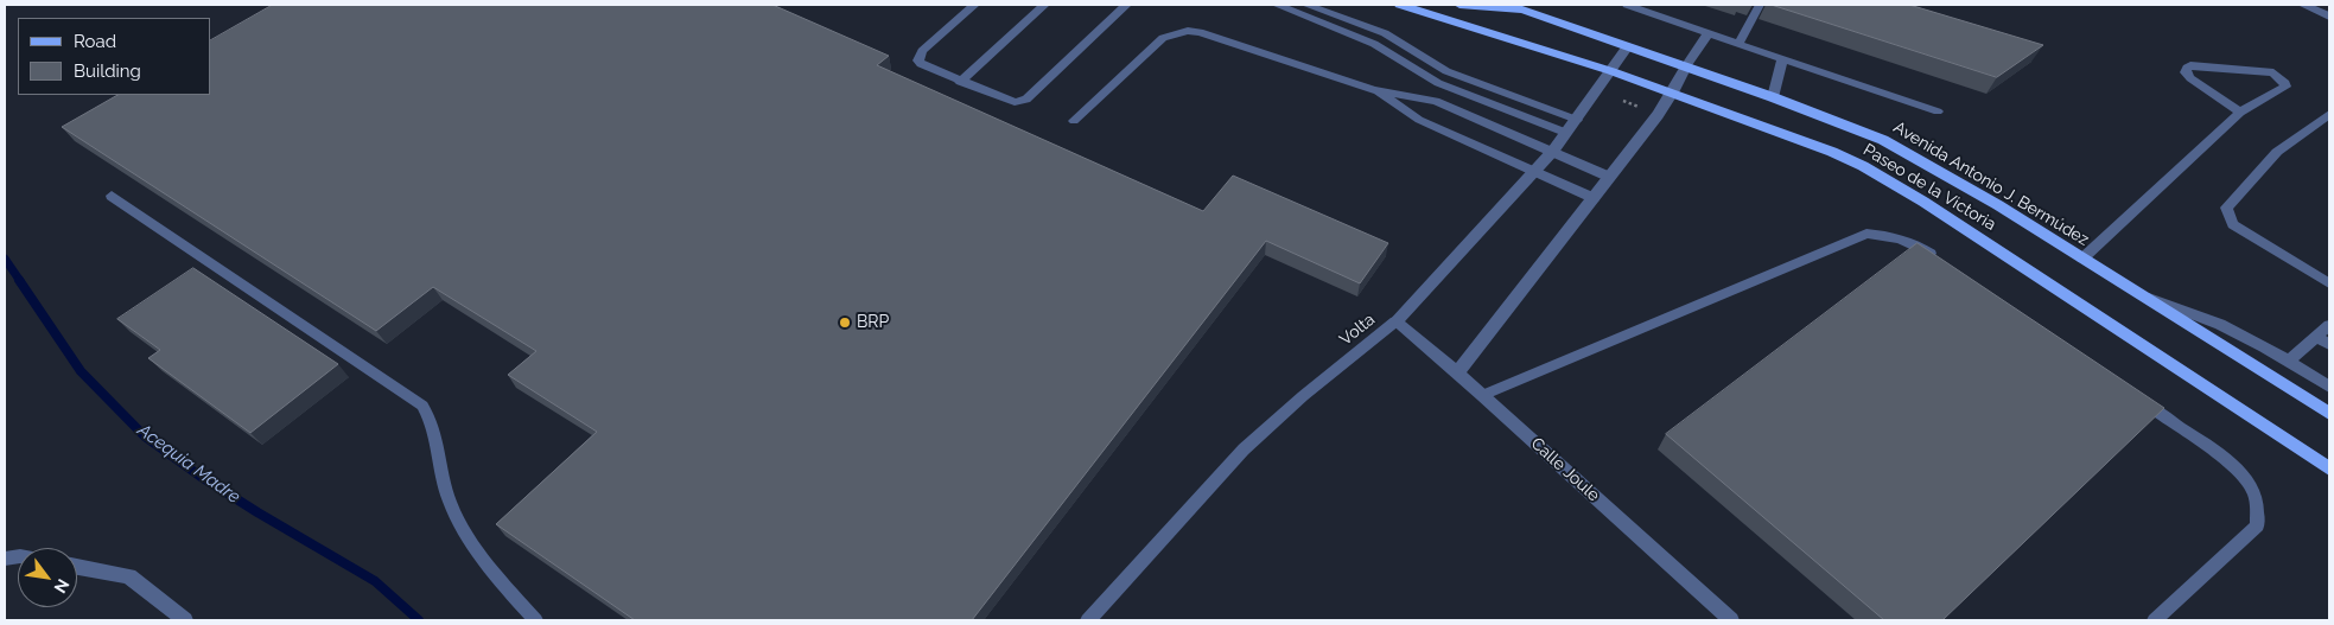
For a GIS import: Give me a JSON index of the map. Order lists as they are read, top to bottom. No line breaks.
{"streets":{"main road":["Avenida Antonio J. Bermúdez","Paseo de la Victoria"],"street":["Volta","Calle Joule"]},"crossings":[["Avenida Antonio J. Bermúdez","Volta"],["Paseo de la Victoria","Volta"],["Volta","Calle Joule"]],"water":["Acequia Madre"],"places":["BRP"],"legend":["Road","Building"],"north":"bottom right"}
